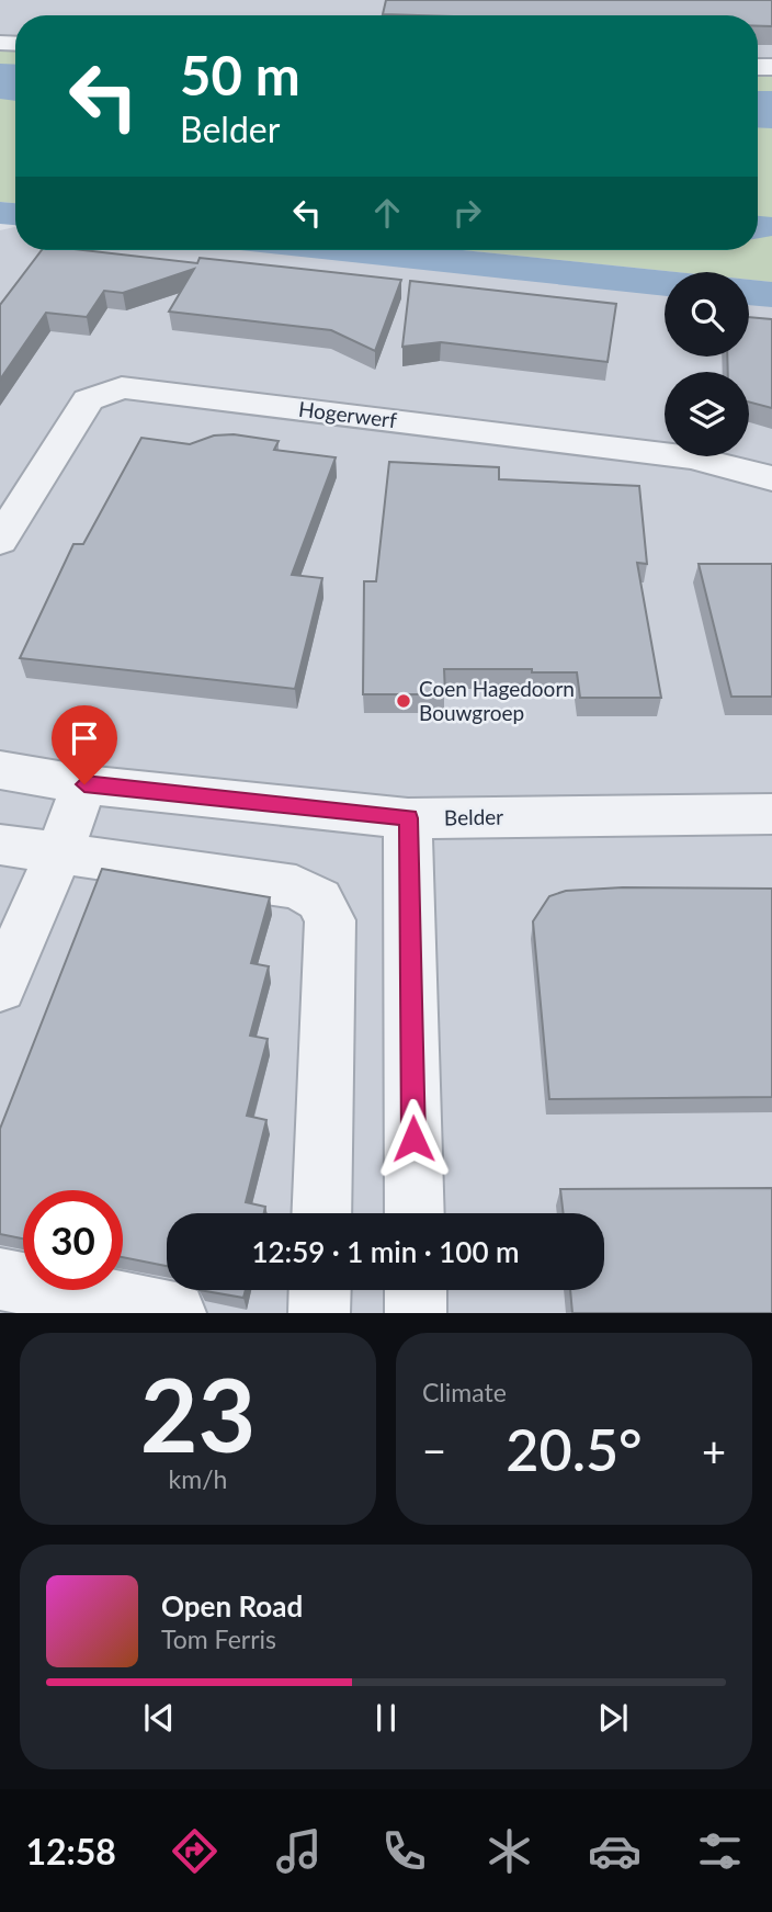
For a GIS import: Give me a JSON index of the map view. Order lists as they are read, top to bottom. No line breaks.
{"streets":{"street":["Hogerwerf","Belder"]},"places":["Coen Hagedoorn Bouwgroep"],"page":{"turn":["50 m","Belder"],"limit":"30","trip":"12:59 · 1 min · 100 m","tile":[["23","km/h"],"Climate"],"heat":["−","20.5°","+"],"song":["Open Road","Tom Ferris"],"tabs":"12:58"}}
